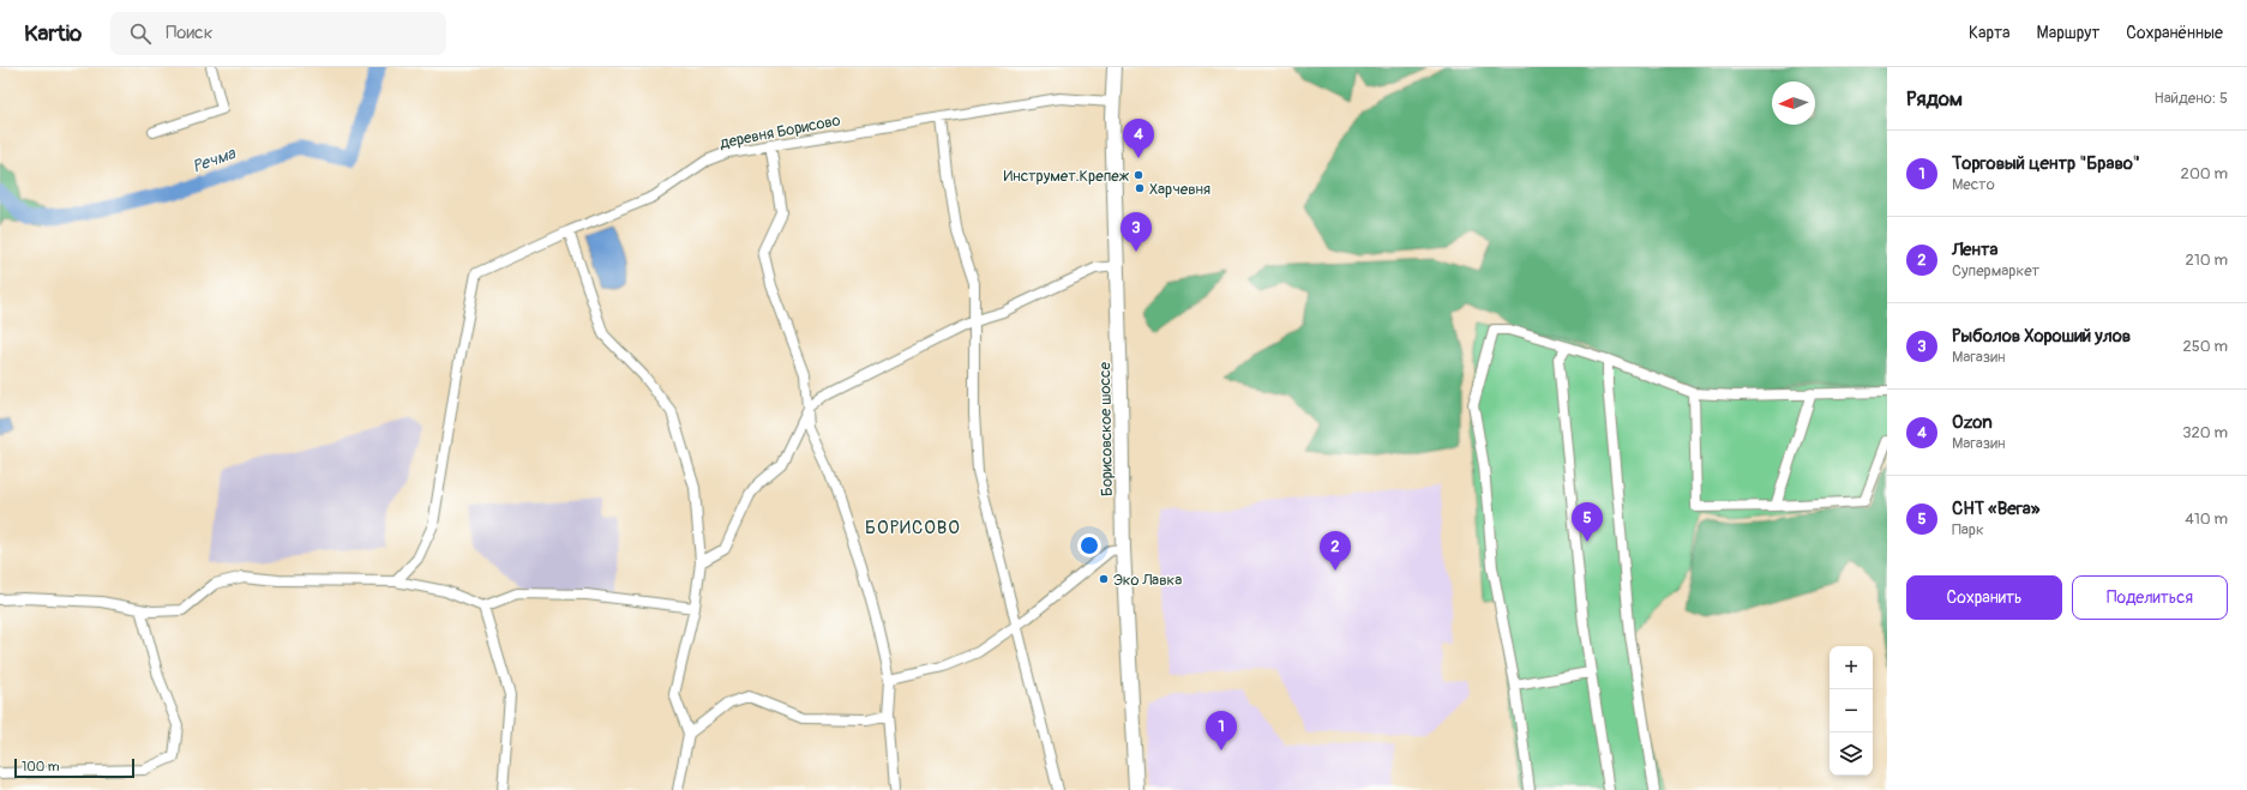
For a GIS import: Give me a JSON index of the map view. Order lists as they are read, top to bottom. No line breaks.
{"streets":{"main road":["Борисовское шоссе"],"street":["деревня Борисово"]},"crossings":[["деревня Борисово","Борисовское шоссе"]],"districts":["БОРИСОВО"],"water":["Речма"],"places":["Инструмет.Крепеж","Харчевня","Эко Лавка"],"scale_bar":"100 m","north":"left","page":{"header":"Kartio","search":"Поиск","nav":["Карта","Маршрут","Сохранённые"],"heading":["Рядом","Найдено: 5"],"pins":["4","3","5","2","1"],"list":[{"mark":"1","name":"Торговый центр \"Браво\"","note":"Место","value":"200 m"},{"mark":"2","name":"Лента","note":"Супермаркет","value":"210 m"},{"mark":"3","name":"Рыболов Хороший улов","note":"Магазин","value":"250 m"},{"mark":"4","name":"Ozon","note":"Магазин","value":"320 m"},{"mark":"5","name":"СНТ «Вега»","note":"Парк","value":"410 m"}],"buttons":["Сохранить","Поделиться"],"map_buttons":["+","−"],"scale":"100 m"}}
